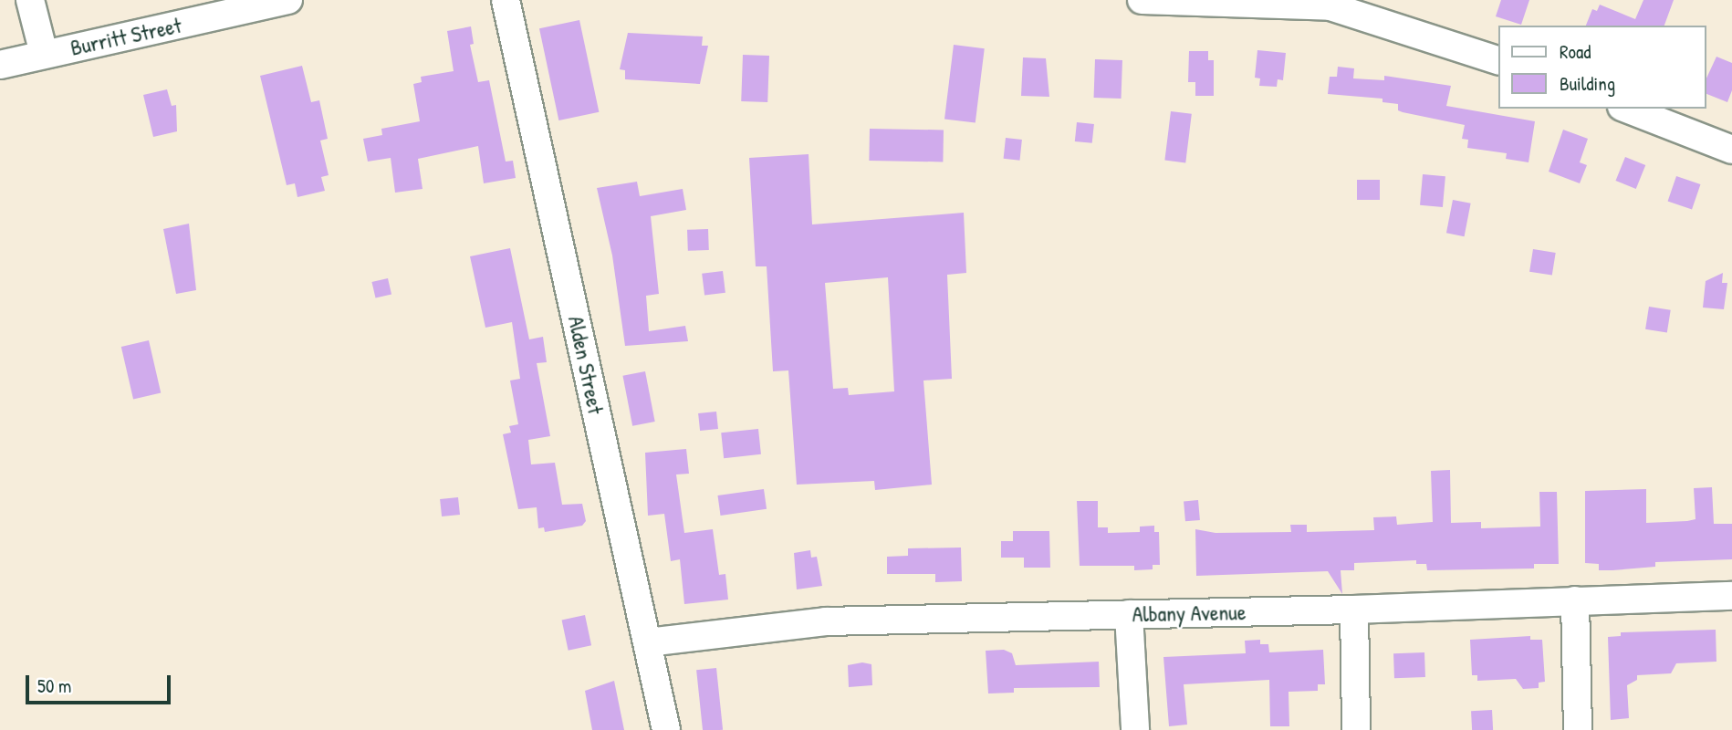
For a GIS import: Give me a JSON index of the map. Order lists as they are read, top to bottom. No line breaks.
{"streets":{"street":["Burritt Street","Alden Street","Albany Avenue"]},"crossings":[["Alden Street","Albany Avenue"]],"legend":["Road","Building"],"scale_bar":"50 m"}
